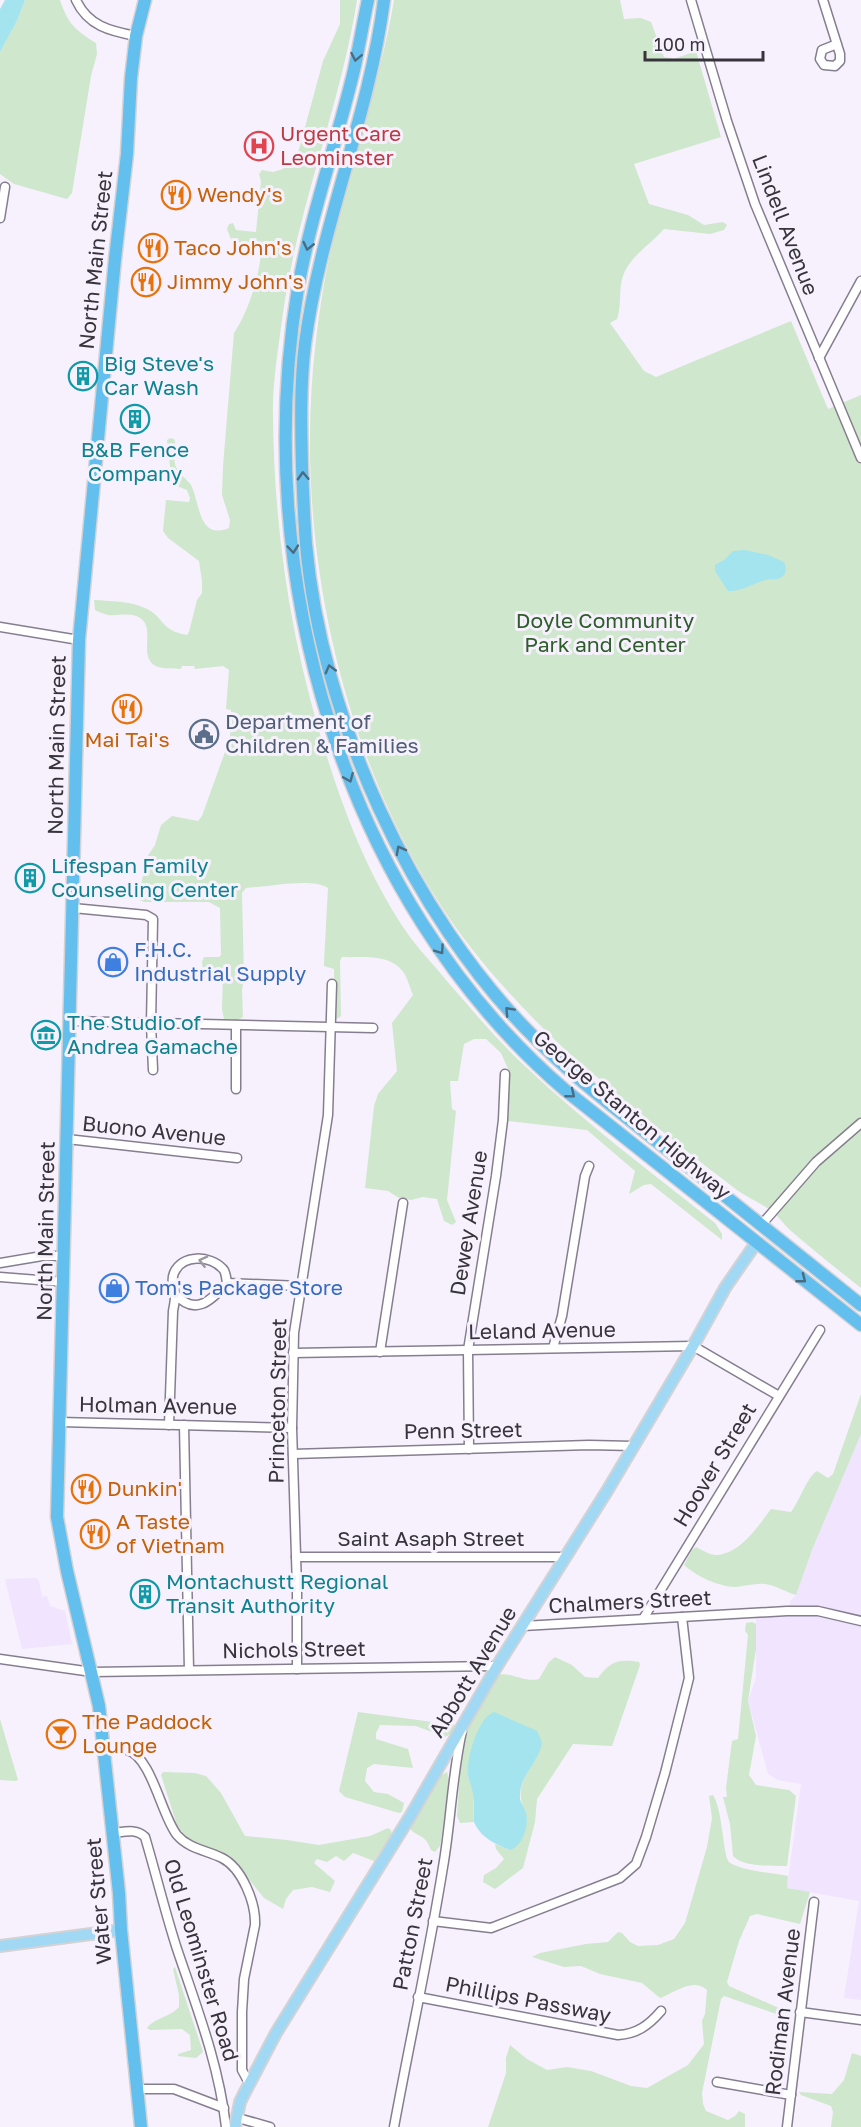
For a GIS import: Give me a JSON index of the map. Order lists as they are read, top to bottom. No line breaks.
{"streets":{"highway":["North Main Street","George Stanton Highway","Water Street"],"main road":["Abbott Avenue"],"street":["Lindell Avenue","Buono Avenue","Dewey Avenue","Leland Avenue","Princeton Street","Holman Avenue","Penn Street","Hoover Street","Saint Asaph Street","Chalmers Street","Nichols Street","Patton Street","Old Leominster Road","Phillips Passway","Rodiman Avenue"]},"crossings":[["North Main Street","Buono Avenue"],["North Main Street","Holman Avenue"],["North Main Street","Nichols Street"],["North Main Street","Water Street"],["George Stanton Highway","Abbott Avenue"],["Dewey Avenue","Leland Avenue"],["Dewey Avenue","Penn Street"],["Leland Avenue","Princeton Street"],["Leland Avenue","Abbott Avenue"],["Princeton Street","Holman Avenue"],["Princeton Street","Penn Street"],["Princeton Street","Saint Asaph Street"],["Princeton Street","Nichols Street"],["Penn Street","Abbott Avenue"],["Hoover Street","Chalmers Street"],["Saint Asaph Street","Abbott Avenue"],["Chalmers Street","Abbott Avenue"],["Nichols Street","Abbott Avenue"],["Nichols Street","Water Street"],["Abbott Avenue","Patton Street"],["Water Street","Old Leominster Road"],["Patton Street","Phillips Passway"]],"parks":["Doyle Community Park and Center"],"places":{"hospital":["Urgent Care Leominster"],"restaurant":["Wendy's","Taco John's","Jimmy John's","Mai Tai's","Dunkin'","A Taste of Vietnam"],"building":["Big Steve's Car Wash","B&B Fence Company","Lifespan Family Counseling Center","Montachustt Regional Transit Authority"],"public building":["Department of Children & Families"],"shop":["F.H.C. Industrial Supply","Tom's Package Store"],"museum":["The Studio of Andrea Gamache"],"bar":["The Paddock Lounge"]},"scale_bar":"100 m"}
